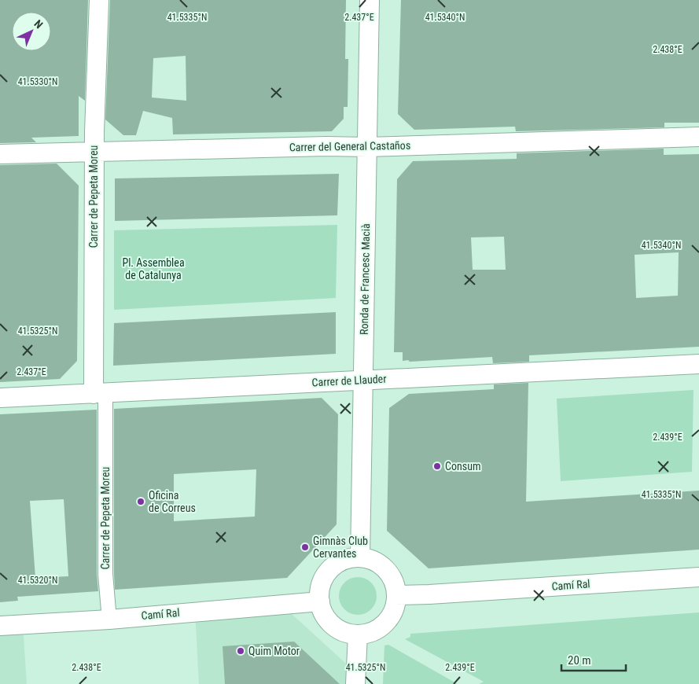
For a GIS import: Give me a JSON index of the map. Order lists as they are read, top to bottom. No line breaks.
{"streets":{"street":["Carrer del General Castaños","Carrer de Pepeta Moreu","Ronda de Francesc Macià","Carrer de Llauder","Camí Ral"]},"crossings":[["Carrer del General Castaños","Carrer de Pepeta Moreu"],["Carrer del General Castaños","Ronda de Francesc Macià"],["Carrer de Pepeta Moreu","Carrer de Llauder"],["Carrer de Pepeta Moreu","Camí Ral"],["Ronda de Francesc Macià","Carrer de Llauder"],["Ronda de Francesc Macià","Camí Ral"]],"parks":["Pl. Assemblea de Catalunya"],"places":["Consum","Oficina de Correus","Gimnàs Club Cervantes","Quim Motor"],"scale_bar":"20 m","north":"top right","coordinates":["41.5335°N","41.5340°N","2.437°E","2.438°E","41.5330°N","41.5325°N","2.439°E","41.5320°N"]}
